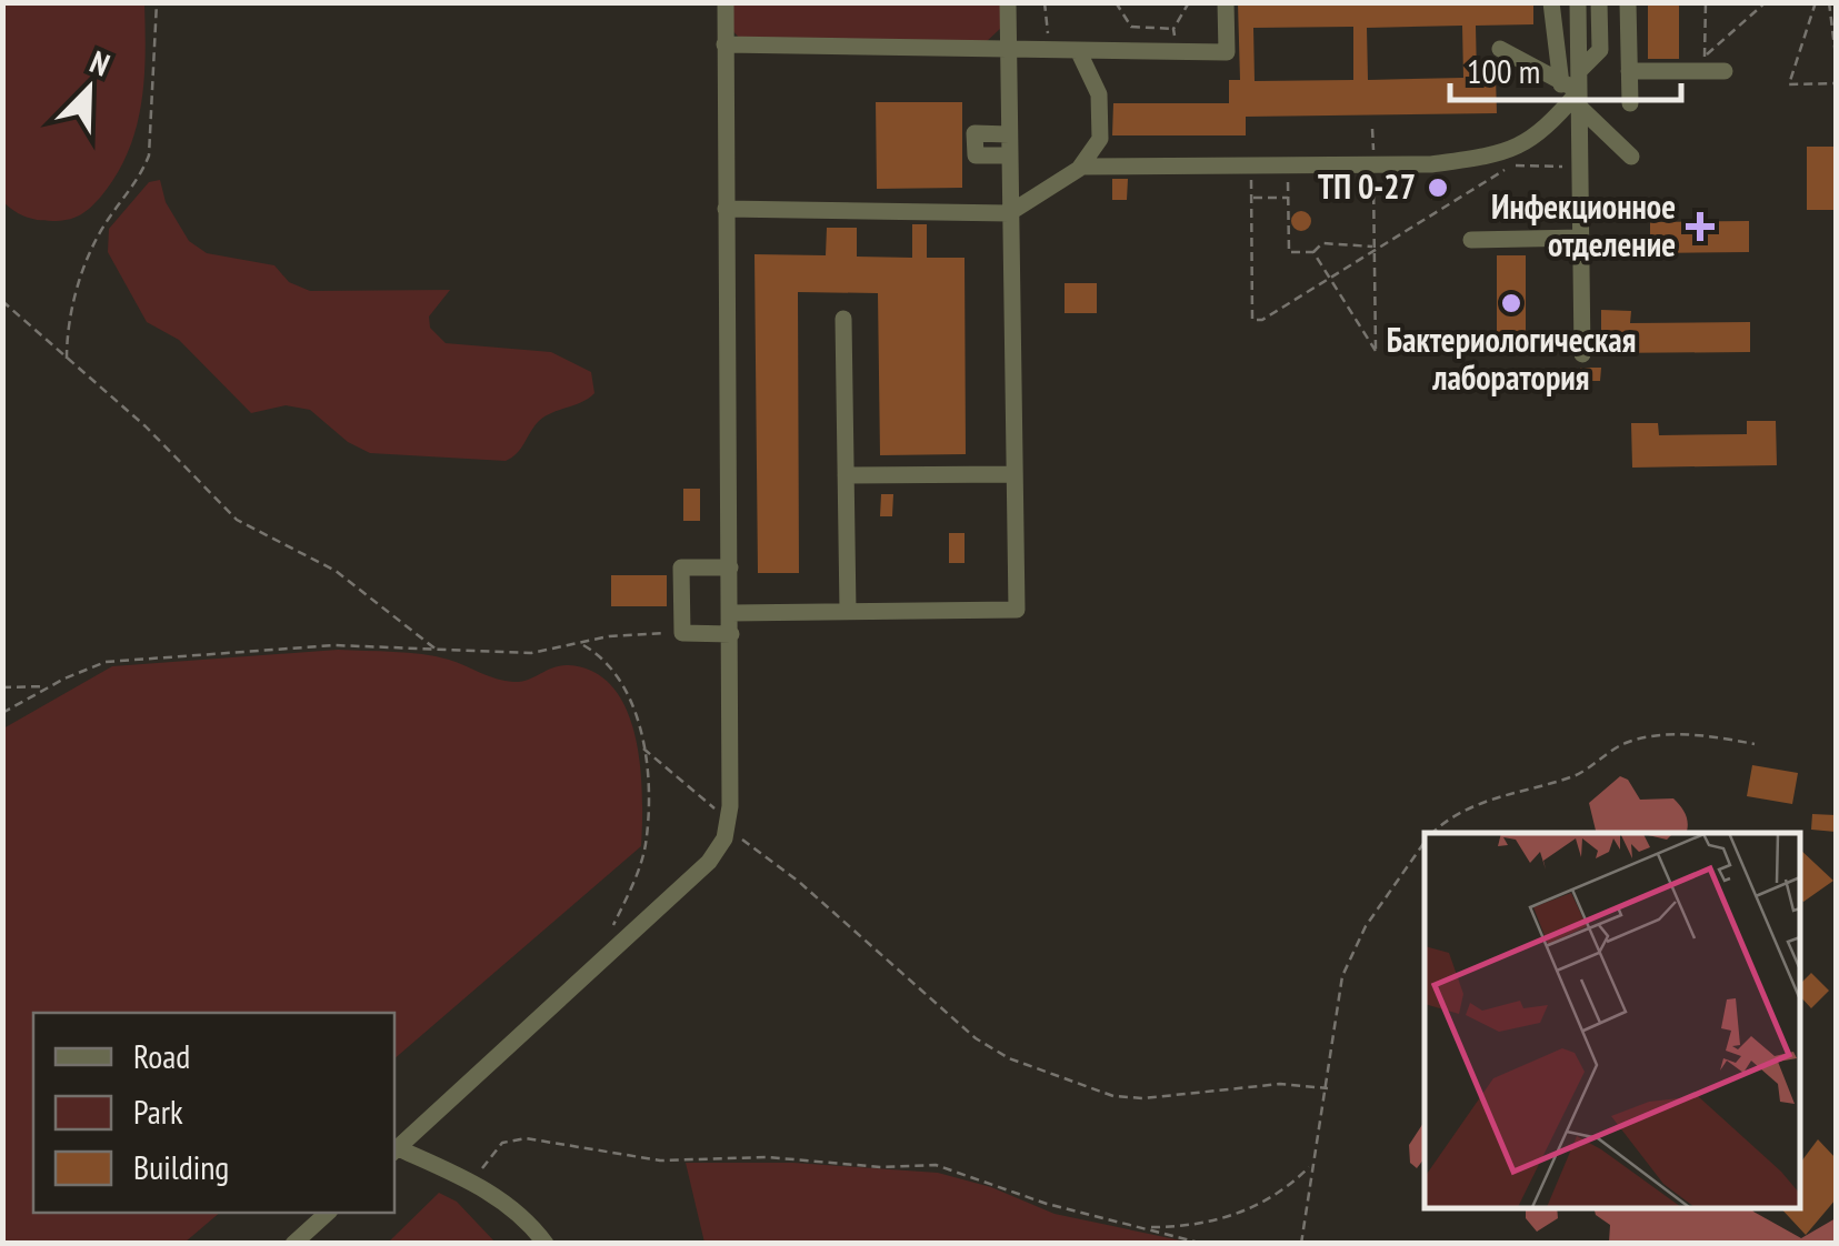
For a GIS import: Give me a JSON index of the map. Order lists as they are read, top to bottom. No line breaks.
{"places":{"other":["ТП 0-27","Бактериологическая лаборатория"],"health":["Инфекционное отделение"]},"legend":["Road","Park","Building"],"scale_bar":"100 m","north":"top right"}
